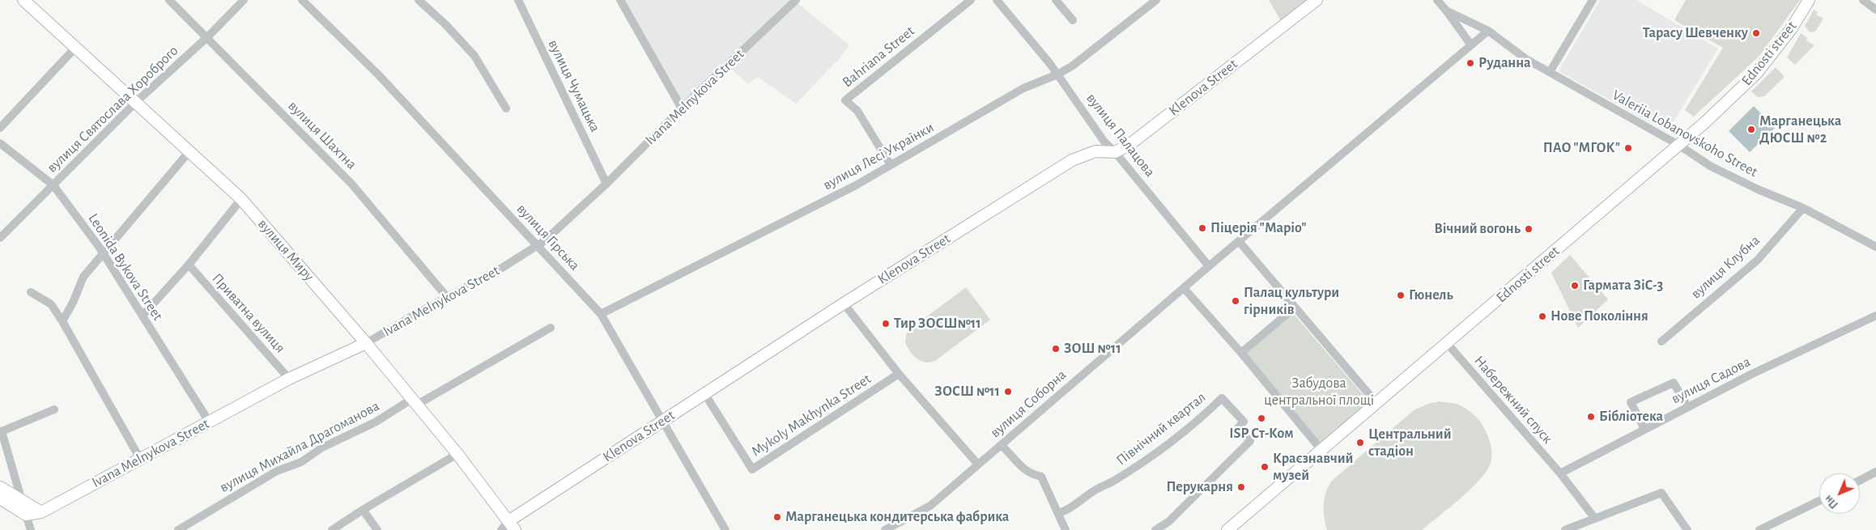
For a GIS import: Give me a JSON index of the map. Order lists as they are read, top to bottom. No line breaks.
{"streets":{"street":["Ednosti street","Bahriana Street","вулиця Чумацька","Klenova Street","Ivana Melnykova Street","вулиця Святослава Хороброго","Valeriia Lobanovskoho Street","вулиця Шахтна","вулиця Палацова","вулиця Лесі Українки","вулиця Гірська","вулиця Миру","Leonida Bykova Street","вулиця Клубна","Приватна вулиця","вулиця Садова","Набережний спуск","вулиця Соборна","Mykoly Makhynka Street","Північний квартал","вулиця Михайла Драгоманова"]},"crossings":[["Ednosti street","Valeriia Lobanovskoho Street"],["Ednosti street","Набережний спуск"],["Bahriana Street","вулиця Лесі Українки"],["вулиця Чумацька","Ivana Melnykova Street"],["Klenova Street","вулиця Палацова"],["Klenova Street","вулиця Гірська"],["Klenova Street","вулиця Миру"],["Klenova Street","Mykoly Makhynka Street"],["Ivana Melnykova Street","вулиця Шахтна"],["Ivana Melnykova Street","вулиця Гірська"],["Ivana Melnykova Street","вулиця Миру"],["Ivana Melnykova Street","Leonida Bykova Street"],["Ivana Melnykova Street","Приватна вулиця"],["вулиця Святослава Хороброго","вулиця Шахтна"],["вулиця Святослава Хороброго","вулиця Миру"],["вулиця Святослава Хороброго","Leonida Bykova Street"],["Valeriia Lobanovskoho Street","вулиця Клубна"],["Valeriia Lobanovskoho Street","вулиця Соборна"],["вулиця Палацова","вулиця Лесі Українки"],["вулиця Палацова","вулиця Соборна"],["вулиця Лесі Українки","вулиця Гірська"],["вулиця Миру","вулиця Михайла Драгоманова"],["вулиця Садова","Набережний спуск"]],"parks":["Забудова центральної площі"],"places":["Тарасу Шевченку","Руданна","Марганецька ДЮСШ №2","ПАО \"МГОК\"","Піцерія \"Маріо\"","Вічний вогонь","Гармата ЗіС-3","Гюнель","Палац культури гірників","Нове Покоління","Тир ЗОСШ№11","ЗОШ №11","ЗОСШ №11","Бібліотека","ISP Ст-Ком","Центральний стадіон","Краєзнавчий музей","Перукарня","Марганецька кондитерська фабрика"],"north":"bottom left"}
